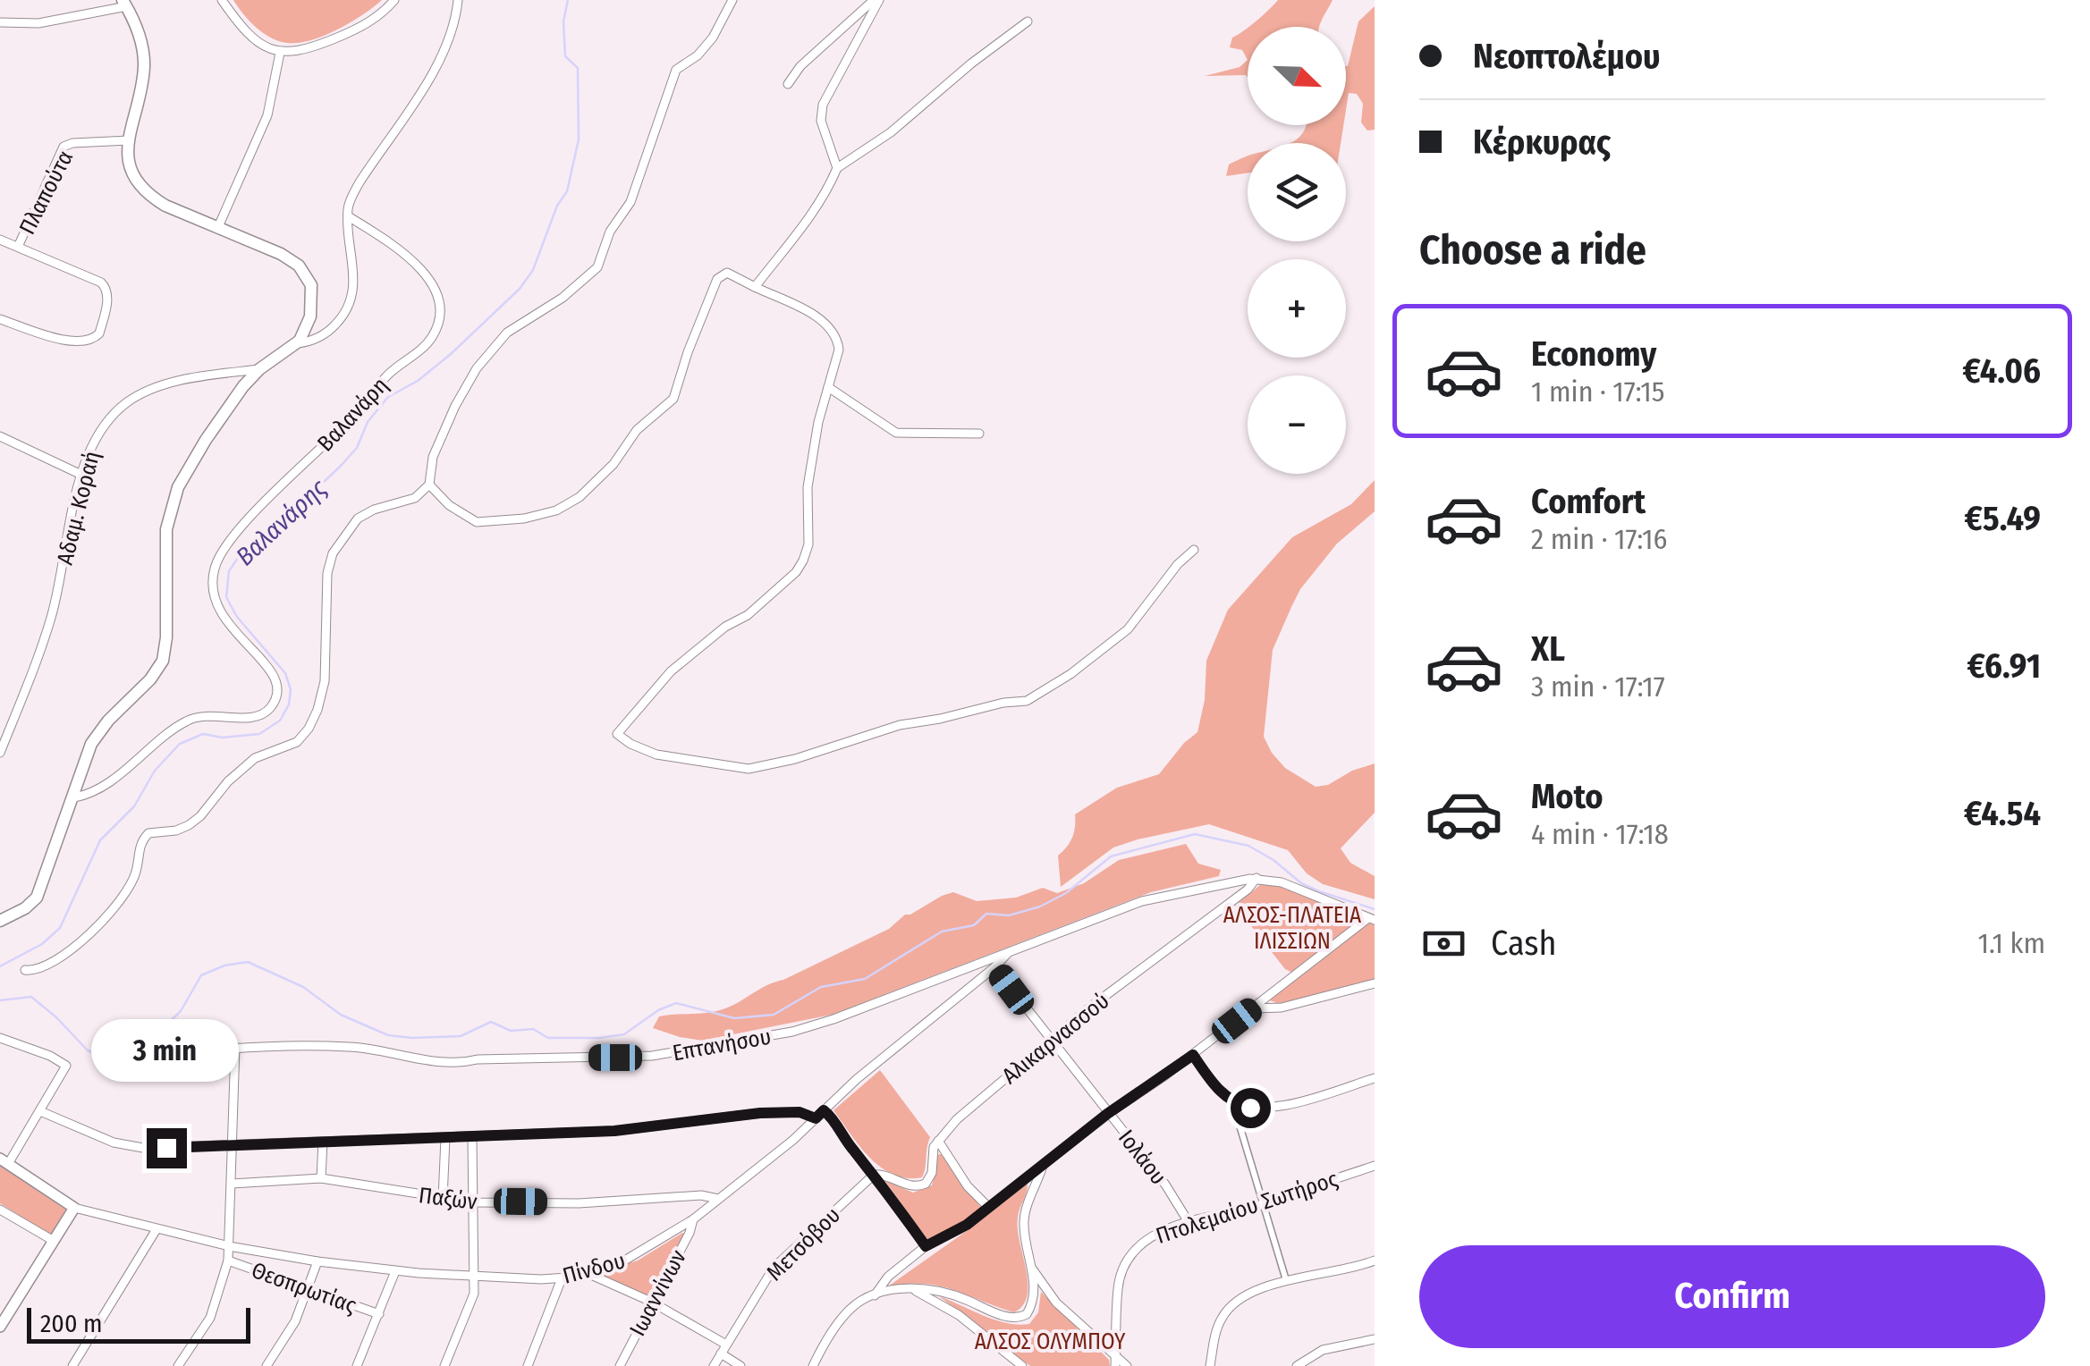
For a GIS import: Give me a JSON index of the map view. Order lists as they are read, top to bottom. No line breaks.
{"streets":{"street":["Πλαπούτα","Βαλανάρη","Αδαμ. Κοραή","Αλικαρνασσού","Επτανήσου","Ιολάου","Παξών","Πτολεμαίου Σωτήρος","Μετσόβου","Πίνδου","Θεσπρωτίας","Ιωαννίνων"]},"crossings":[["Αλικαρνασσού","Επτανήσου"],["Αλικαρνασσού","Ιολάου"],["Αλικαρνασσού","Μετσόβου"],["Επτανήσου","Πίνδου"],["Ιολάου","Πτολεμαίου Σωτήρος"],["Ιολάου","Πίνδου"],["Παξών","Πίνδου"],["Πίνδου","Ιωαννίνων"]],"water":["Βαλανάρης"],"parks":["ΑΛΣΟΣ-ΠΛΑΤΕΙΑ ΙΛΙΣΣΙΩΝ","ΑΛΣΟΣ ΟΛΥΜΠΟΥ"],"scale_bar":"200 m","north":"bottom right","page":{"banner":["Νεοπτολέμου","Κέρκυρας"],"map_buttons":["+","−"],"heading":"Choose a ride","list":[{"name":"Economy","note":"1 min · 17:15","value":"€4.06"},{"name":"Comfort","note":"2 min · 17:16","value":"€5.49"},{"name":"XL","note":"3 min · 17:17","value":"€6.91"},{"name":"Moto","note":"4 min · 17:18","value":"€4.54"}],"pay":["Cash","1.1 km"],"bubble":"3 min","buttons":"Confirm","scale":"200 m"}}
